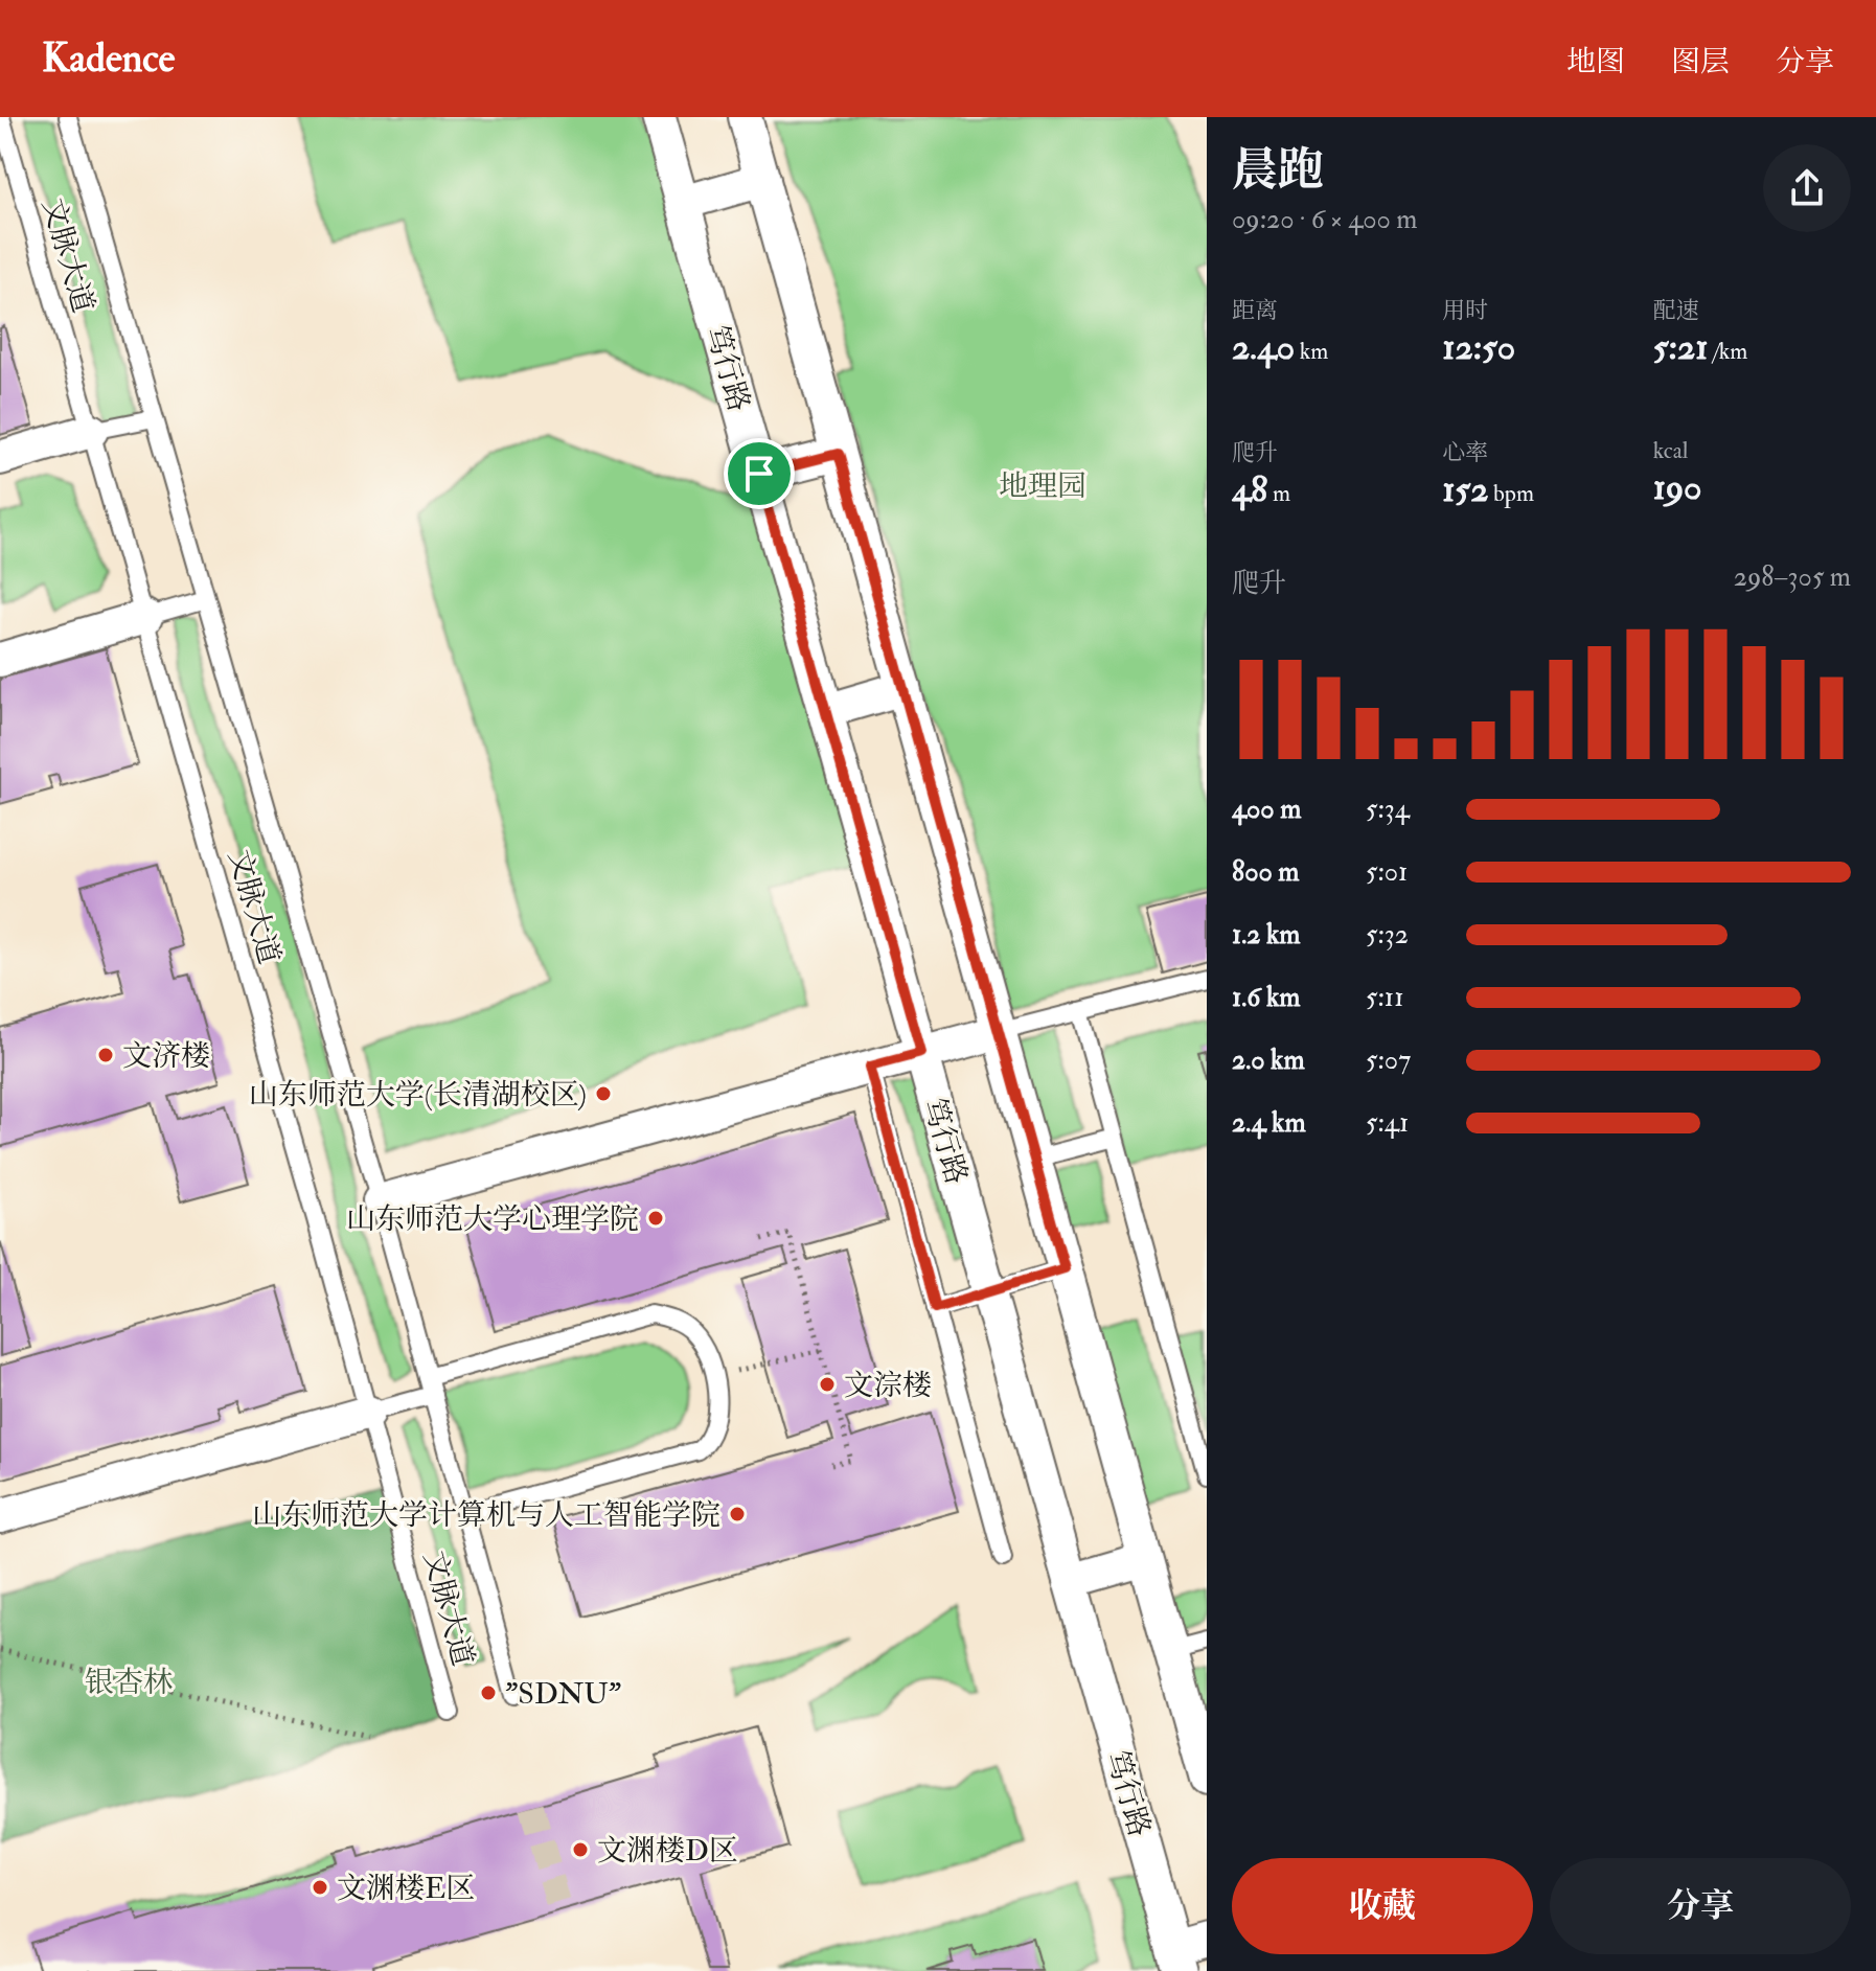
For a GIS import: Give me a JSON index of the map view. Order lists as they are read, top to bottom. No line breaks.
{"streets":{"street":["笃行路"],"lane":["文脉大道"]},"parks":["地理园","银杏林"],"places":["文济楼","山东师范大学(长清湖校区)","山东师范大学心理学院","文淙楼","山东师范大学计算机与人工智能学院","\"SDNU\"","文渊楼D区","文渊楼E区"],"page":{"header":"Kadence","nav":["地图","图层","分享"],"heading":["晨跑","09:20 · 6 × 400 m"],"stats":[["距离","2.40 km"],["用时","12:50"],["配速","5:21 /km"],["爬升","48 m"],["心率","152 bpm"],["kcal","190"]],"chart":["爬升","298–305 m"],"list":[{"name":"400 m","note":"5:34"},{"name":"800 m","note":"5:01"},{"name":"1.2 km","note":"5:32"},{"name":"1.6 km","note":"5:11"},{"name":"2.0 km","note":"5:07"},{"name":"2.4 km","note":"5:41"}],"buttons":["收藏","分享"]}}
